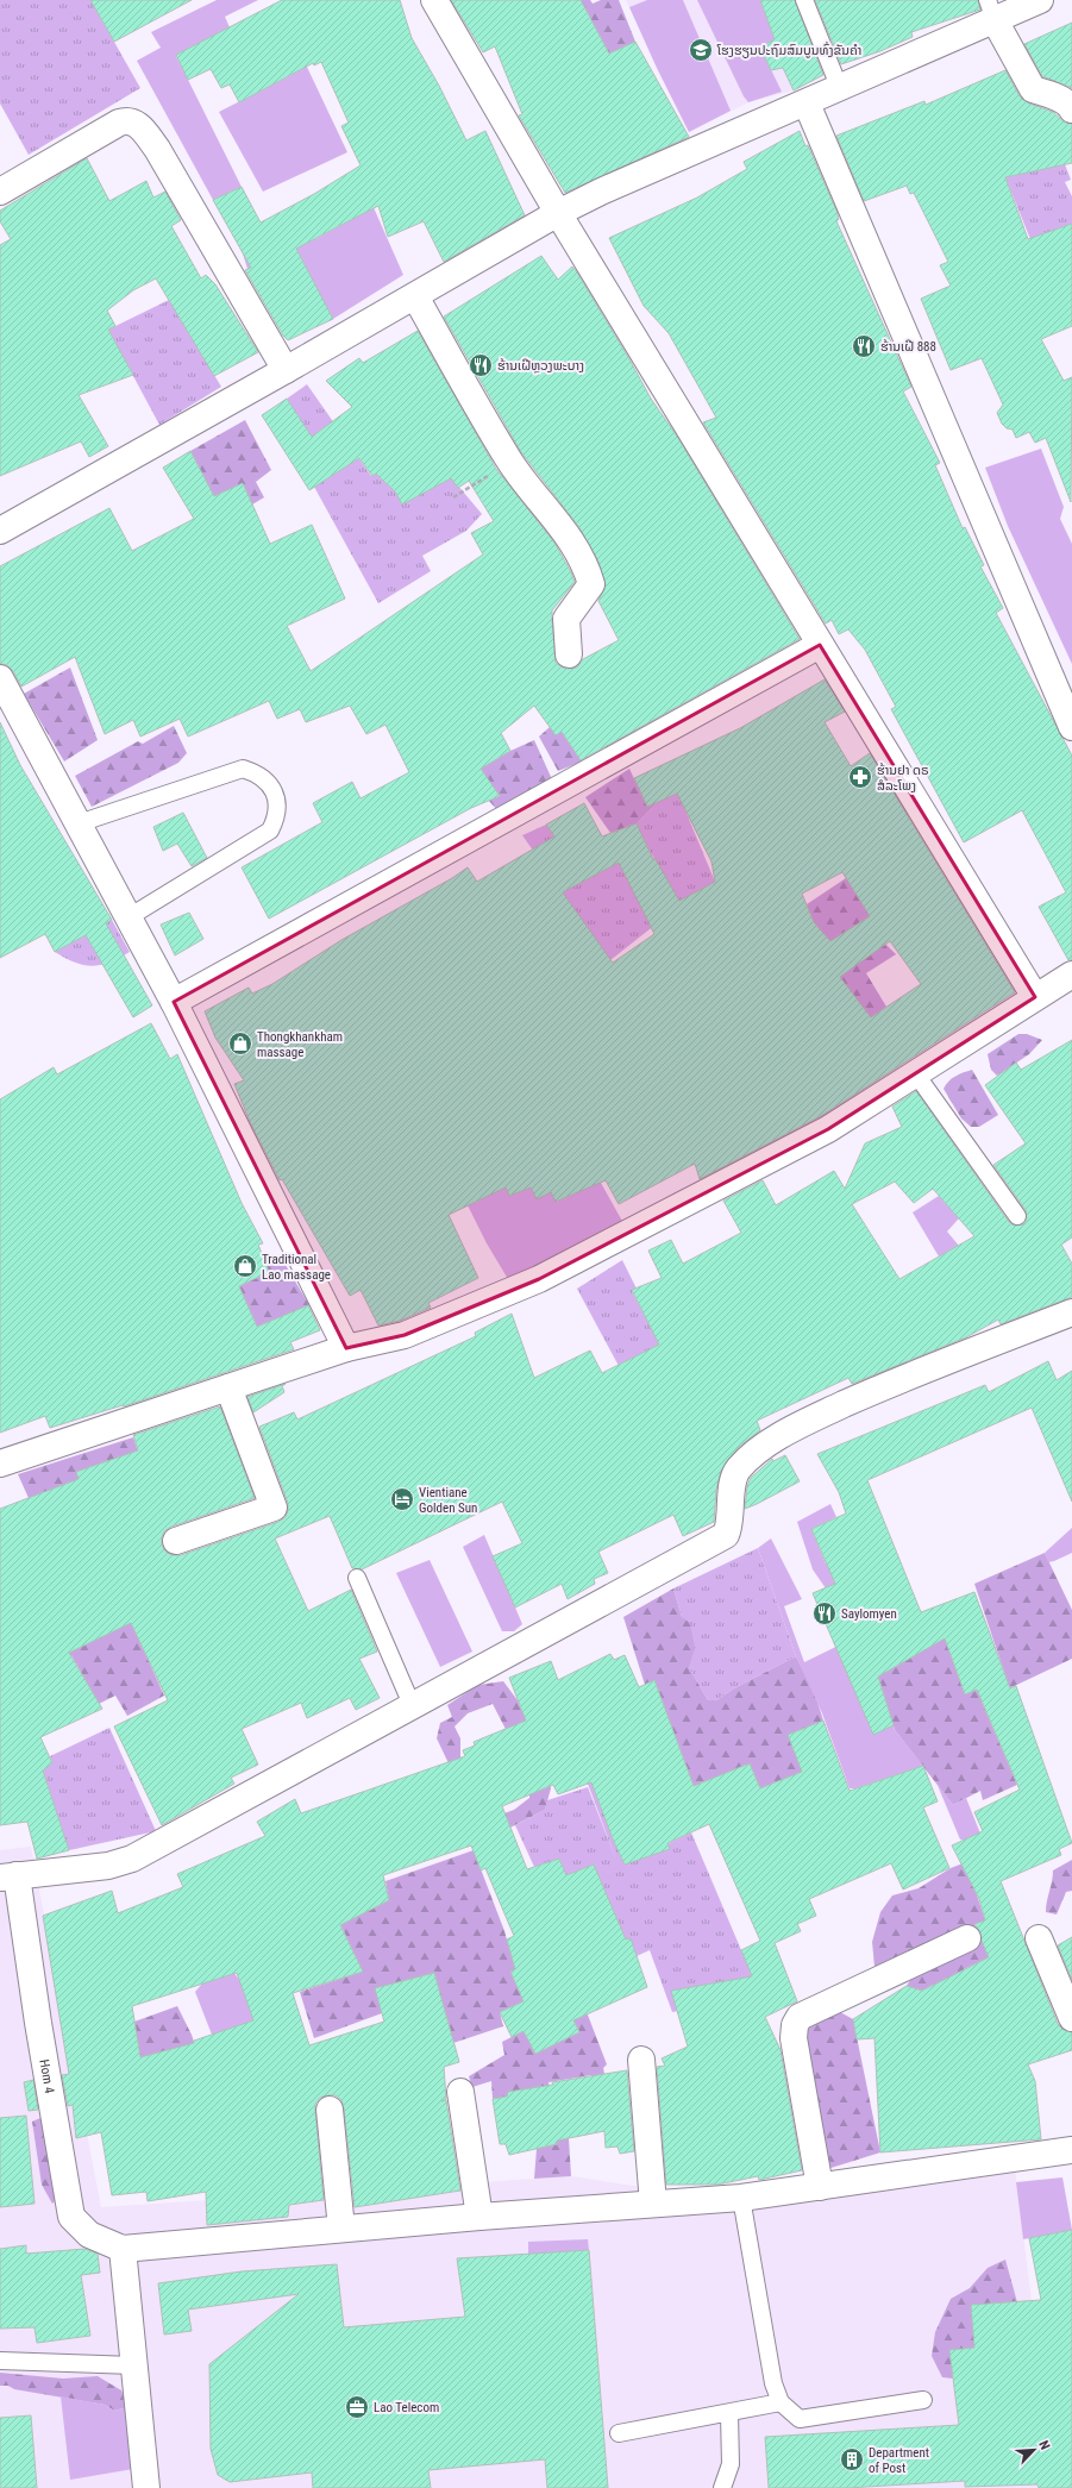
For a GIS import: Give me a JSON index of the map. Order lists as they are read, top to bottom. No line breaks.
{"streets":{"street":["Hom 4"]},"places":{"school or university":["ໂຮງຮຽນປະຖົມສົມບູນທົ່ງຂັນຄຳ"],"restaurant":["ຮ້ານເຝີ 888","ຮ້ານເຝີຫຼວງພະບາງ","Saylomyen"],"pharmacy":["ຮ້ານຢາ ດຣ ສໍລະໂພງ"],"shop":["Thongkhankham massage","Traditional Lao massage"],"hotel":["Vientiane Golden Sun"],"office":["Lao Telecom"],"building":["Department of Post"]},"north":"top right"}
